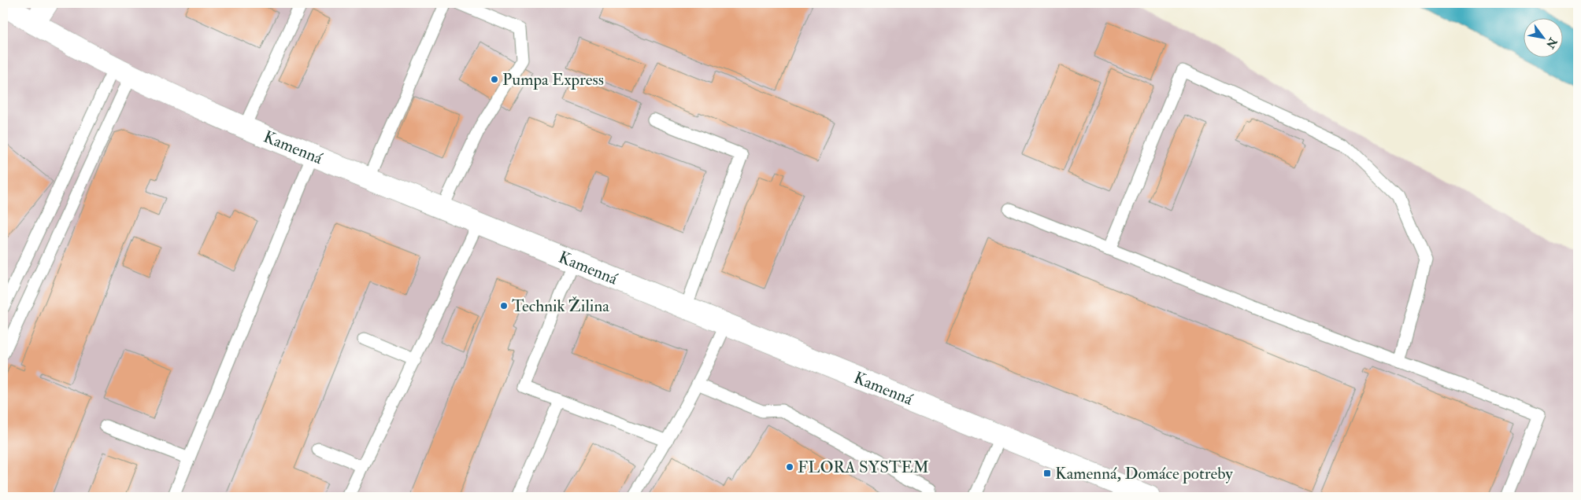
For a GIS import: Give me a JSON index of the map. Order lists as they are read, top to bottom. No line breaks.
{"streets":{"street":["Kamenná"]},"places":{"other":["Pumpa Express","Technik Žilina","FLORA SYSTEM"],"transit":["Kamenná, Domáce potreby"]},"north":"bottom right"}
